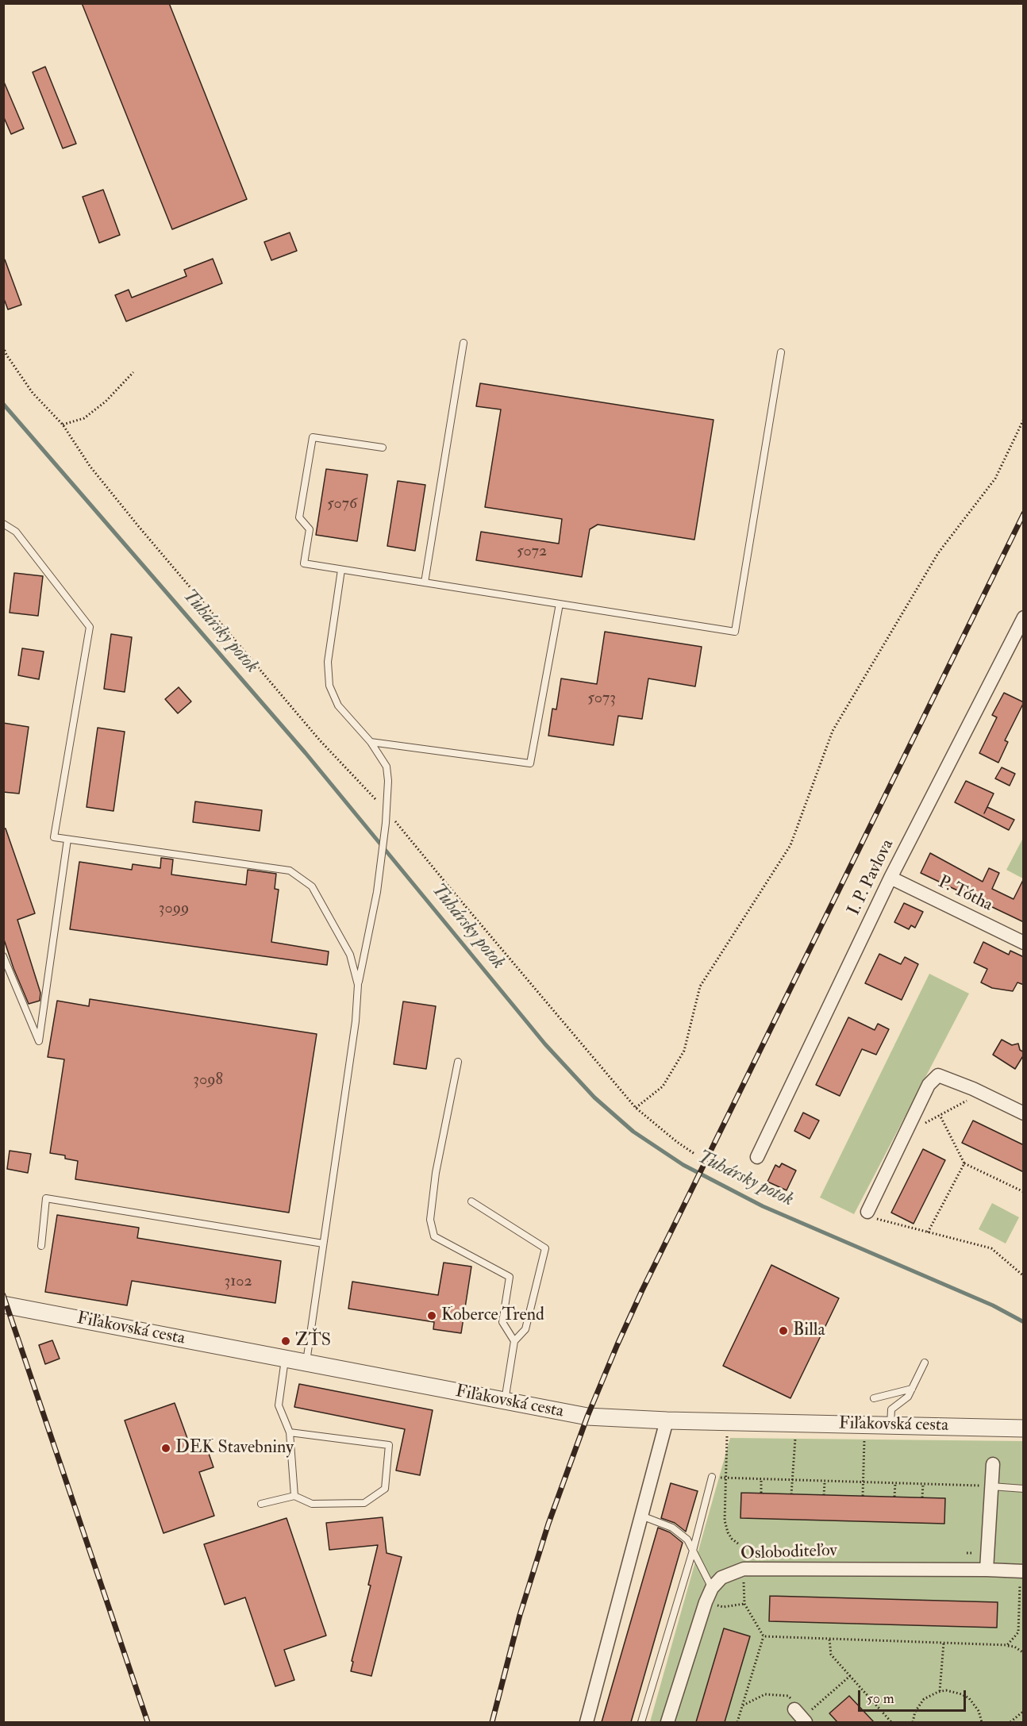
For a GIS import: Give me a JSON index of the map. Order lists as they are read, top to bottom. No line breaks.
{"streets":{"street":["I. P. Pavlova","P. Tótha","Fiľakovská cesta","Osloboditeľov"]},"crossings":[["I. P. Pavlova","P. Tótha"]],"water":["Tuhársky potok"],"places":["Koberce Trend","Billa","ZŤS","DEK Stavebniny"],"house_numbers":["5076","5072","5073","3099","3098","3102"],"scale_bar":"50 m"}
